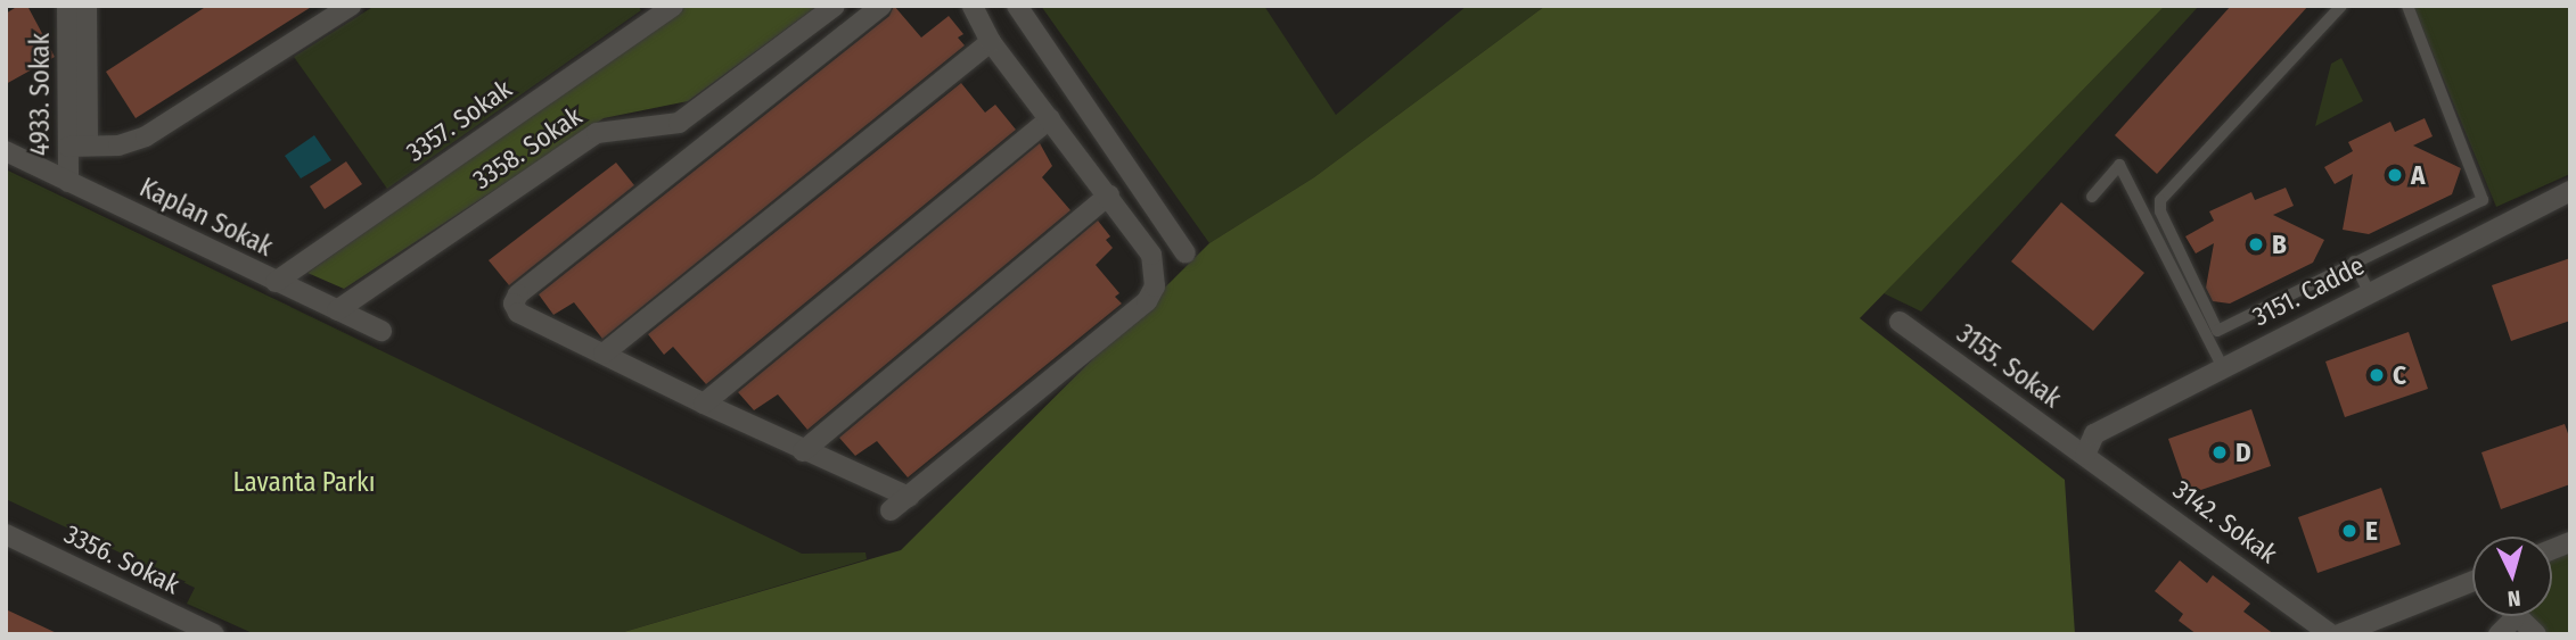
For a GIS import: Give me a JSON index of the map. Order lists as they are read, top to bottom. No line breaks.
{"streets":{"street":["4933. Sokak","3357. Sokak","3358. Sokak","Kaplan Sokak","3151. Cadde","3155. Sokak","3142. Sokak","3356. Sokak"]},"crossings":[["4933. Sokak","Kaplan Sokak"],["3357. Sokak","Kaplan Sokak"],["3358. Sokak","Kaplan Sokak"],["3151. Cadde","3155. Sokak"],["3151. Cadde","3142. Sokak"],["3155. Sokak","3142. Sokak"]],"parks":["Lavanta Parkı"],"places":["A","B","C","D","E"],"north":"bottom"}
